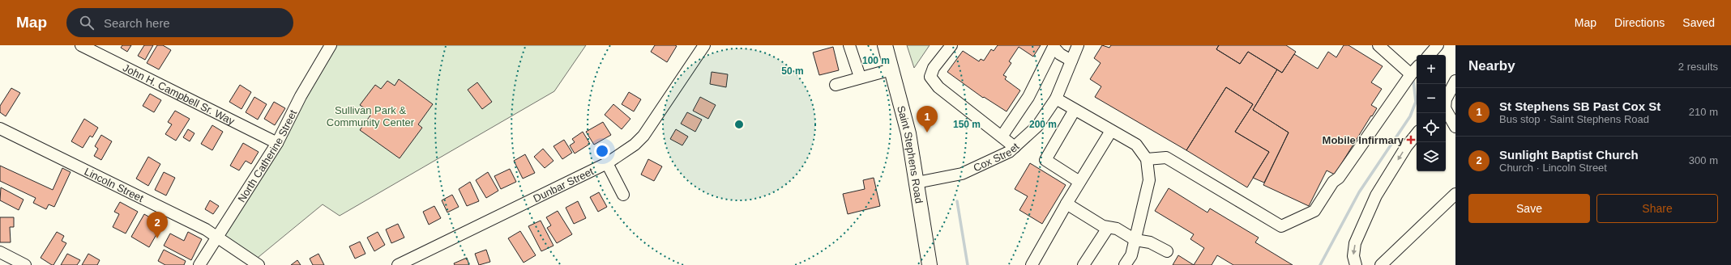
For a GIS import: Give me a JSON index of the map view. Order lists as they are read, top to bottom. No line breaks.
{"streets":{"main road":["Saint Stephens Road"],"street":["John H. Campbell Sr. Way","North Catherine Street","Cox Street","Lincoln Street","Dunbar Street"]},"crossings":[["John H. Campbell Sr. Way","North Catherine Street"],["Saint Stephens Road","Cox Street"],["North Catherine Street","Lincoln Street"]],"parks":["Sullivan Park & Community Center"],"places":{"health":["Mobile Infirmary"]},"page":{"header":"Map","search":"Search here","nav":["Map","Directions","Saved"],"heading":["Nearby","2 results"],"map_buttons":["+","−"],"list":[{"mark":"1","name":"St Stephens SB Past Cox St","note":"Bus stop · Saint Stephens Road","value":"210 m"},{"mark":"2","name":"Sunlight Baptist Church","note":"Church · Lincoln Street","value":"300 m"}],"pins":["1","2"],"buttons":["Save","Share"]},"rings":["100 m","50 m","150 m","200 m"]}
